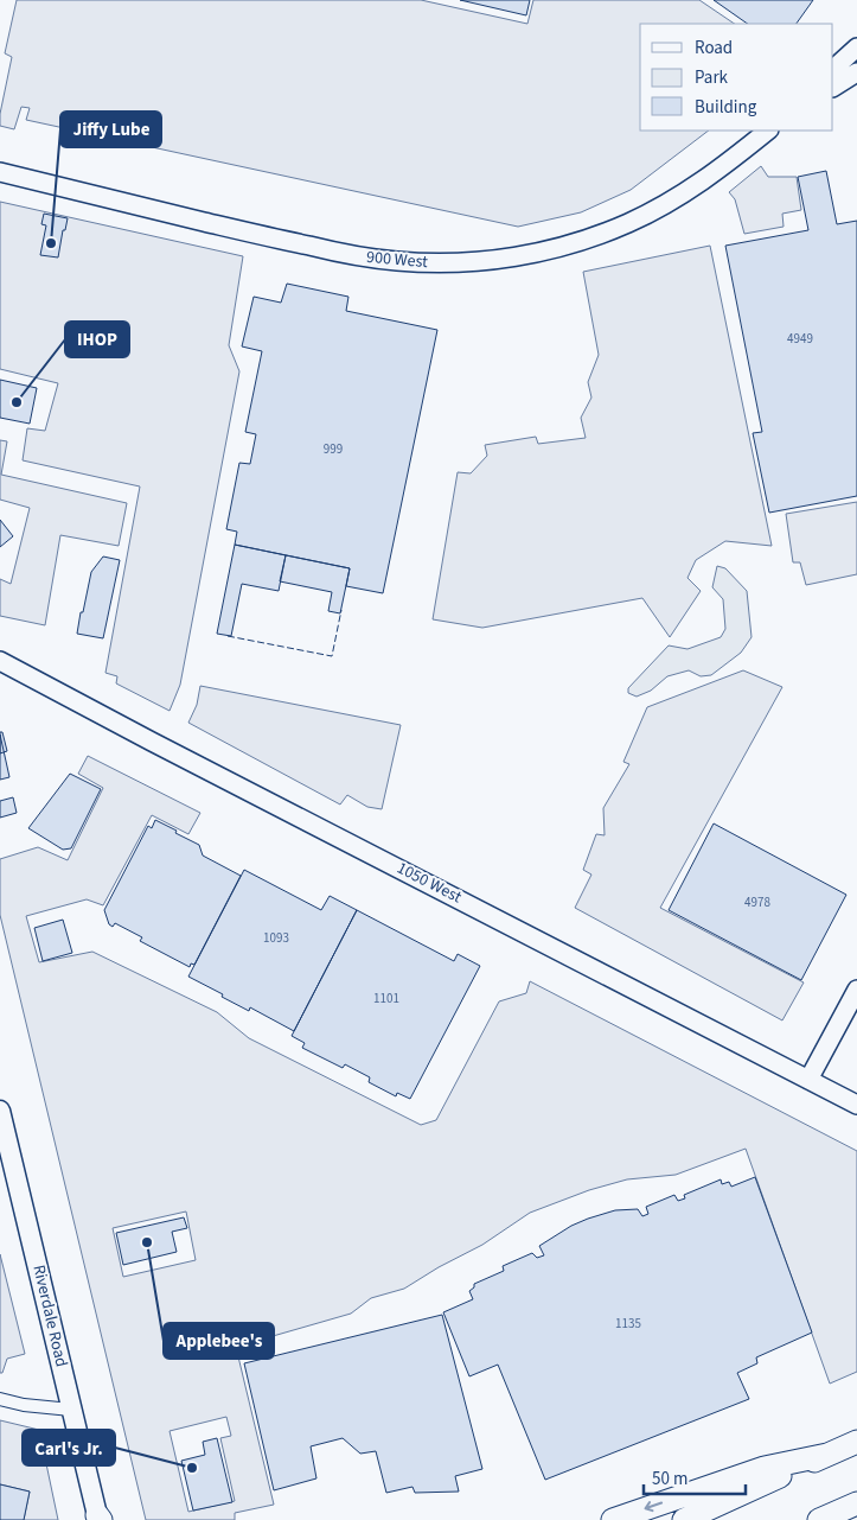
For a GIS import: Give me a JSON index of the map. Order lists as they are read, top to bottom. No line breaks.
{"streets":{"main road":["Riverdale Road"],"street":["900 West","1050 West"]},"places":["Jiffy Lube","IHOP","Applebee's","Carl's Jr."],"house_numbers":["4949","999","4978","1093","1101","1135"],"legend":["Road","Park","Building"],"scale_bar":"50 m"}
